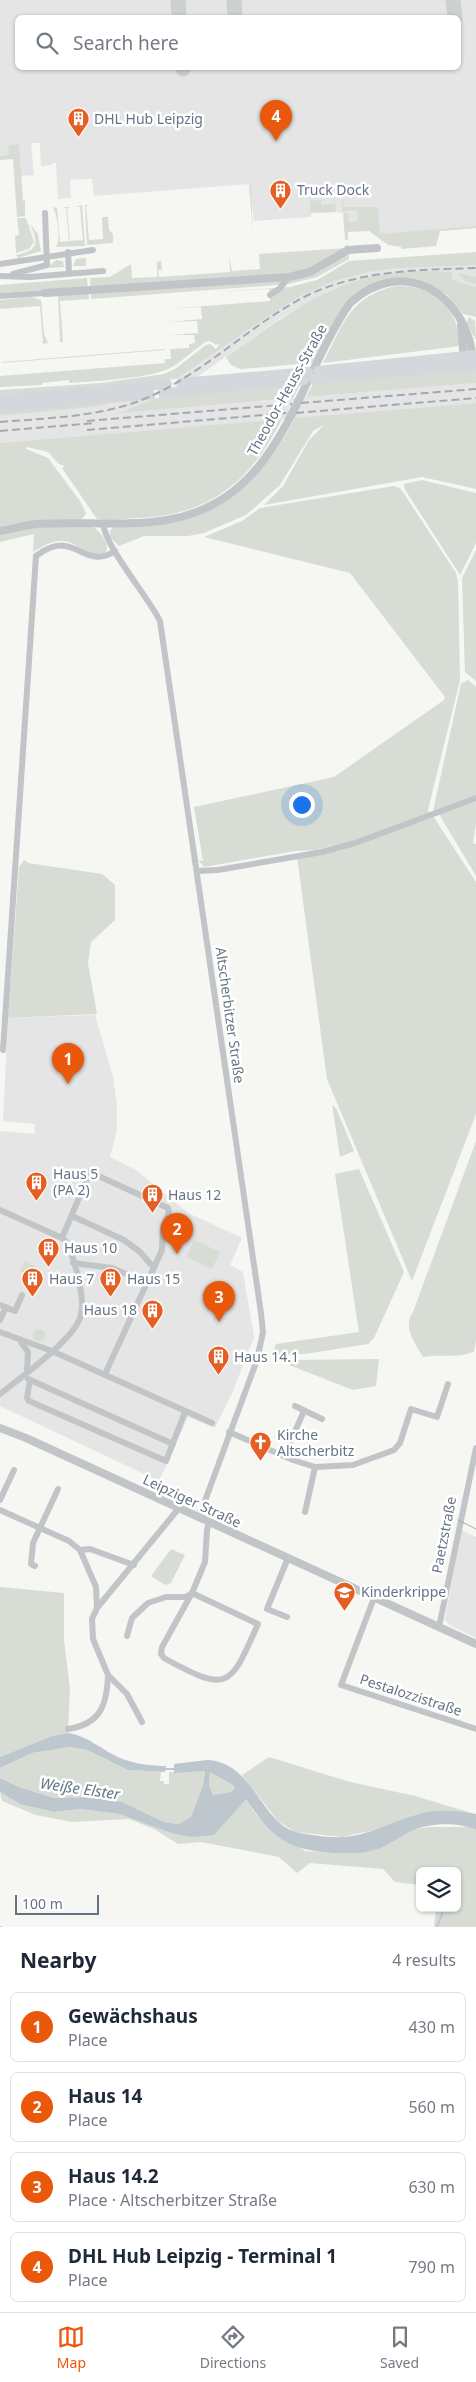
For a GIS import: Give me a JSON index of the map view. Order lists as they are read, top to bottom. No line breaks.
{"streets":{"street":["Theodor-Heuss-Straße","Altscherbitzer Straße","Leipziger Straße","Paetzstraße","Pestalozzistraße"]},"crossings":[["Theodor-Heuss-Straße","Altscherbitzer Straße"],["Altscherbitzer Straße","Leipziger Straße"],["Leipziger Straße","Paetzstraße"],["Leipziger Straße","Pestalozzistraße"]],"water":["Weiße Elster"],"places":{"building":["DHL Hub Leipzig","Truck Dock","Haus 5 (PA 2)","Haus 12","Haus 10","Haus 7","Haus 15","Haus 18","Haus 14.1"],"church":["Kirche Altscherbitz"],"school or university":["Kinderkrippe"]},"scale_bar":"100 m","page":{"search":"Search here","pins":["4","1","2","3"],"scale":"100 m","heading":["Nearby","4 results"],"list":[{"mark":"1","name":"Gewächshaus","note":"Place","value":"430 m"},{"mark":"2","name":"Haus 14","note":"Place","value":"560 m"},{"mark":"3","name":"Haus 14.2","note":"Place · Altscherbitzer Straße","value":"630 m"},{"mark":"4","name":"DHL Hub Leipzig - Terminal 1","note":"Place","value":"790 m"}],"nav":["Map","Directions","Saved"]}}
